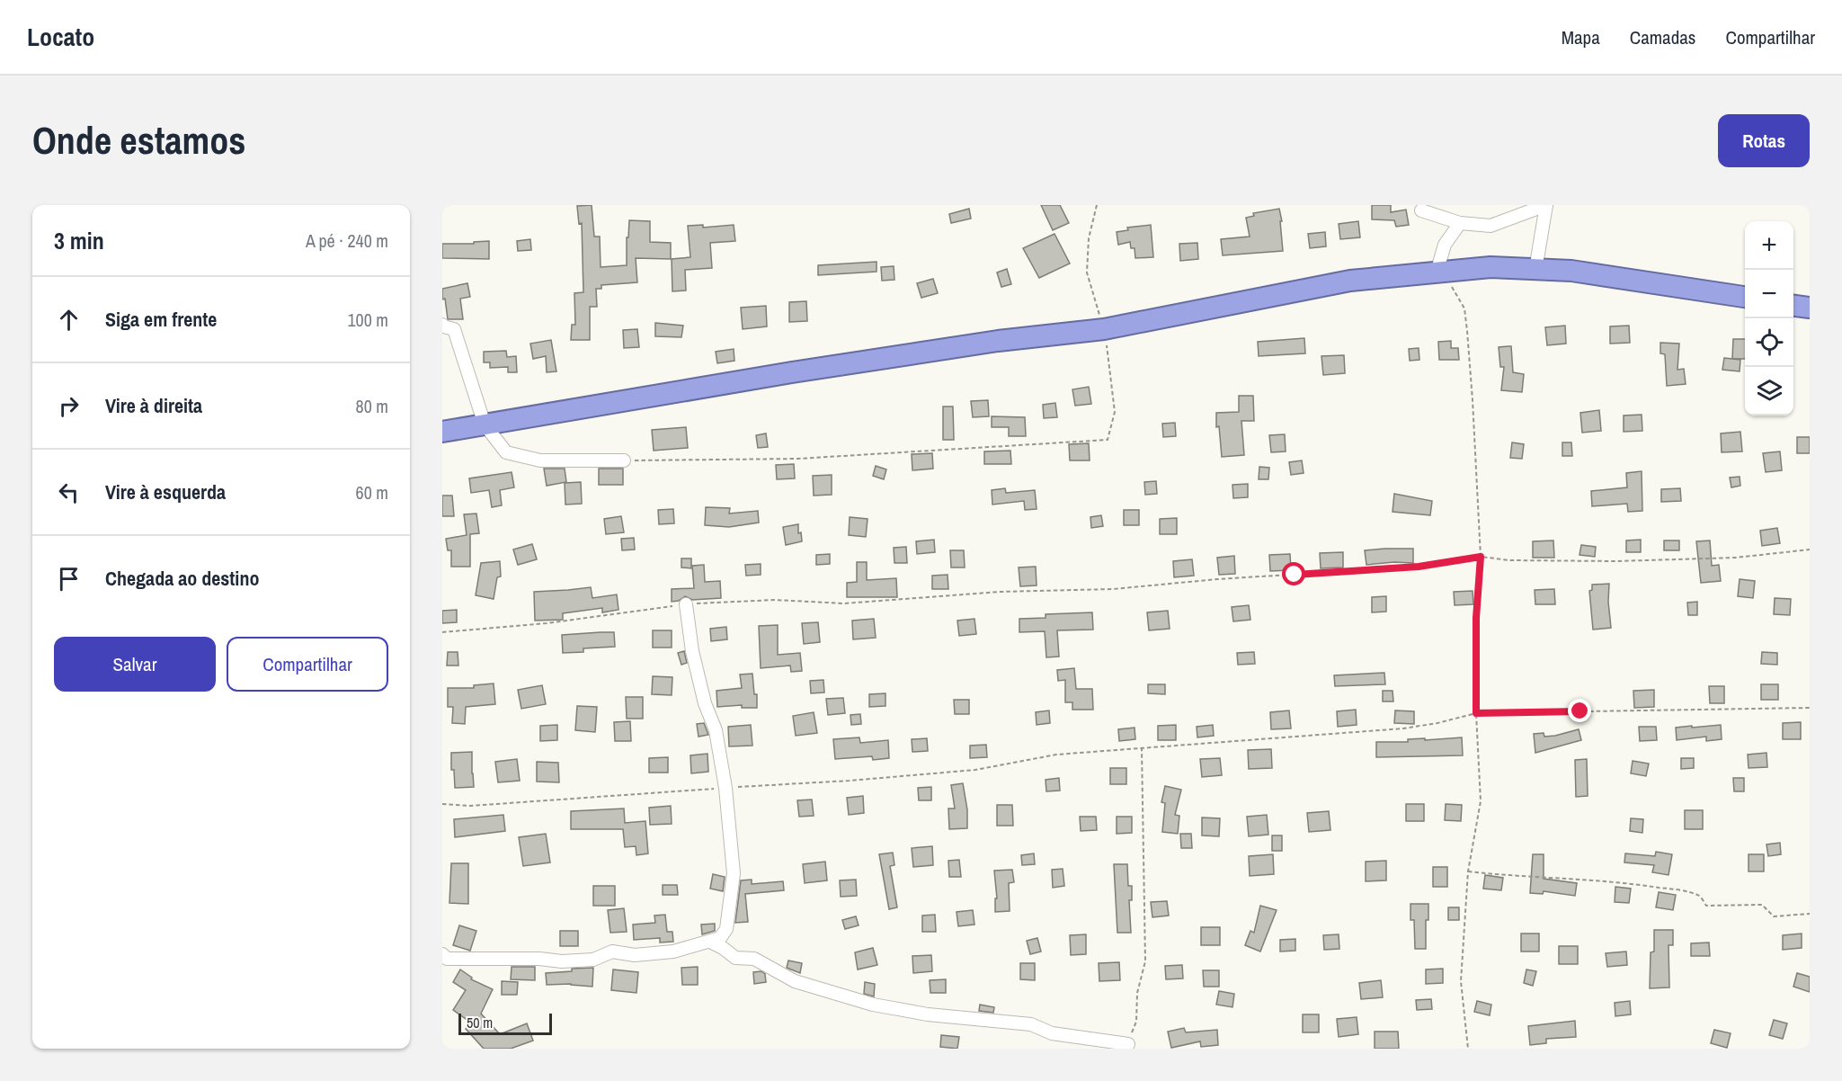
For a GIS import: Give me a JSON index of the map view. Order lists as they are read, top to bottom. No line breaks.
{"scale_bar":"50 m","page":{"header":"Locato","nav":["Mapa","Camadas","Compartilhar"],"buttons":["Rotas",["Salvar","Compartilhar"]],"title":"Onde estamos","heading":["3 min","A pé · 240 m"],"map_buttons":["+","−"],"list":[["Siga em frente","100 m"],["Vire à direita","80 m"],["Vire à esquerda","60 m"],"Chegada ao destino"],"scale":"50 m"}}
